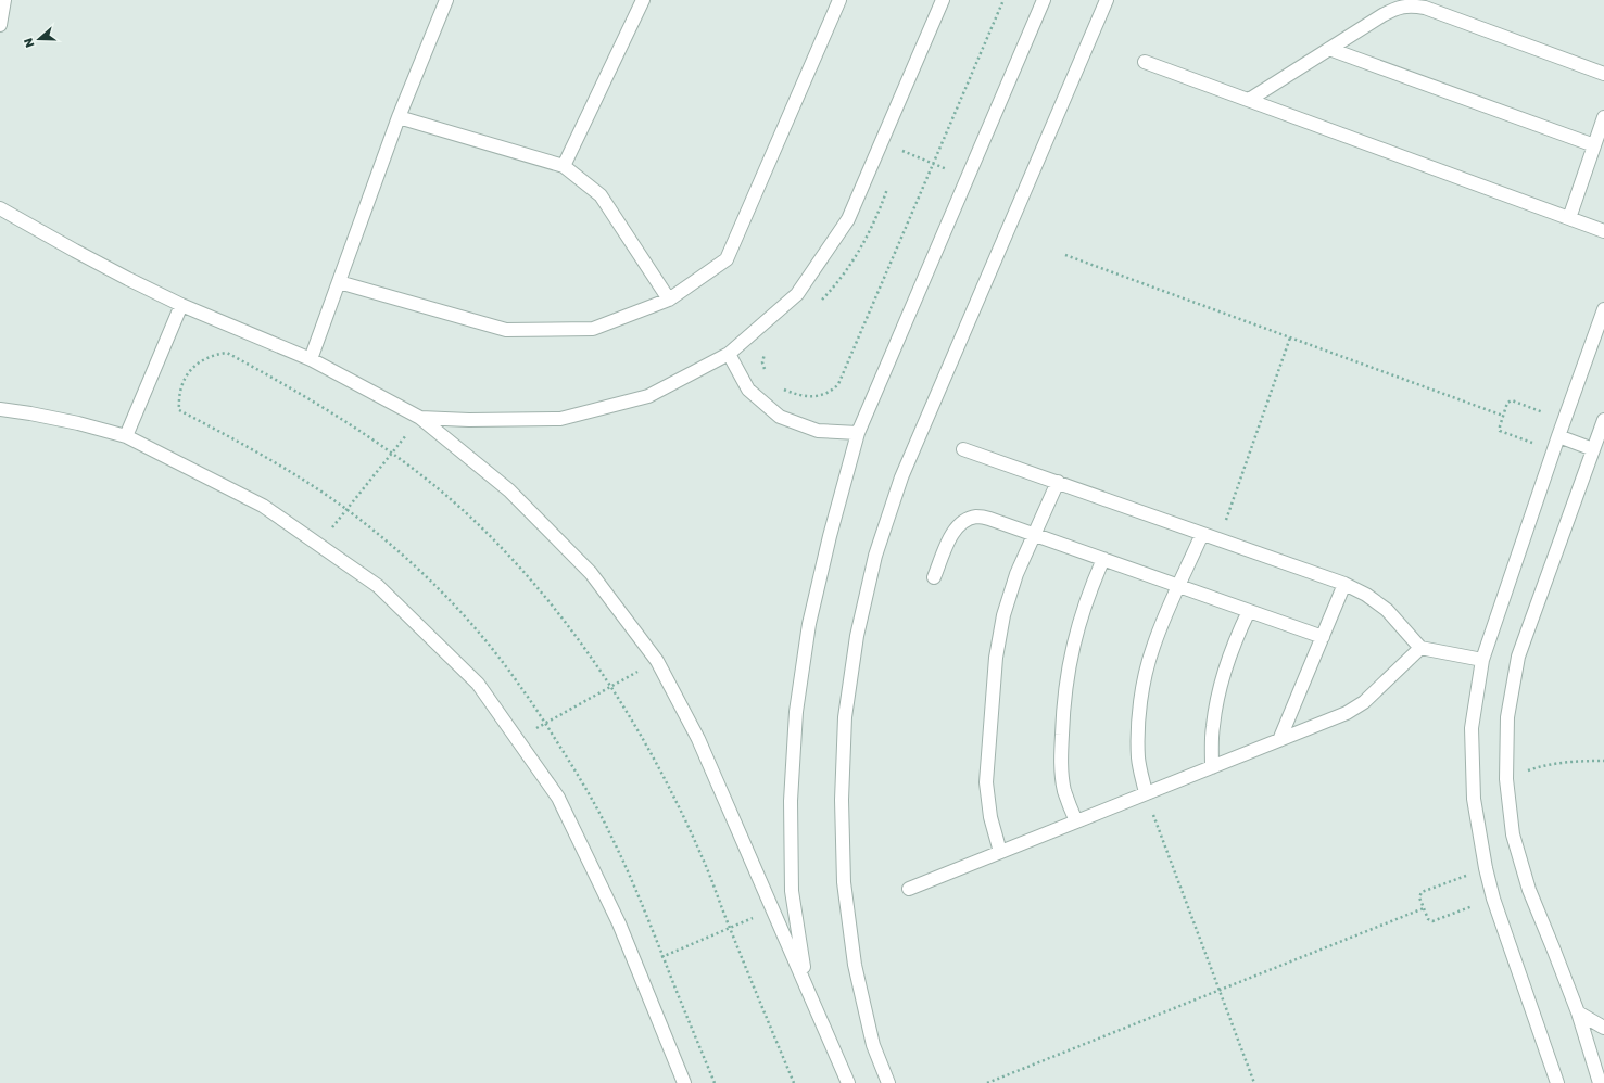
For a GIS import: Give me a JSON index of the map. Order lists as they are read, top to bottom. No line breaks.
{"north":"left"}
